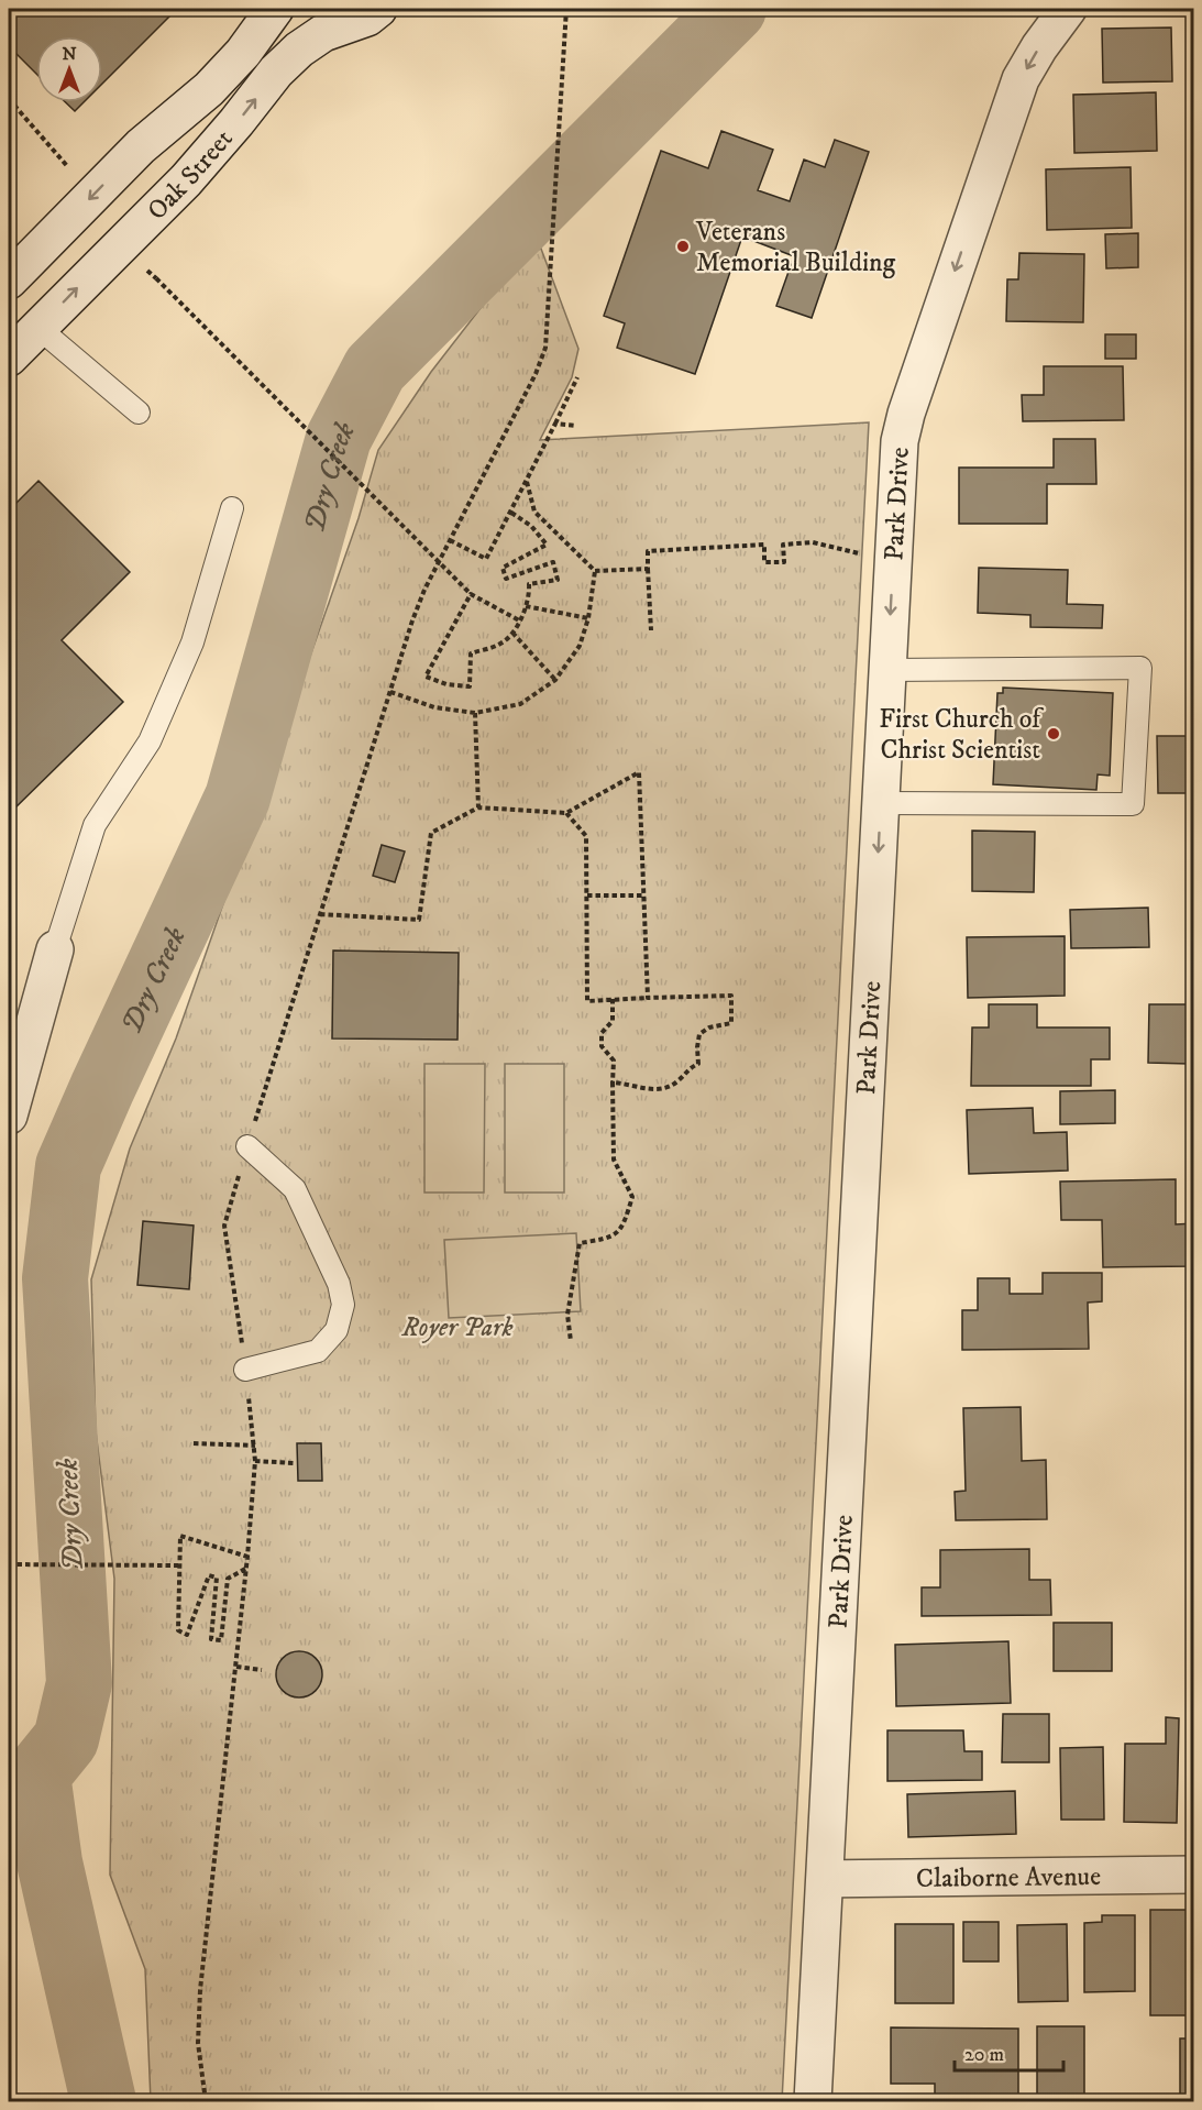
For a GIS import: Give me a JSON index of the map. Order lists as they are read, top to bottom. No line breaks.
{"streets":{"street":["Oak Street","Park Drive","Claiborne Avenue"]},"crossings":[["Park Drive","Claiborne Avenue"]],"one_way":["Park Drive"],"water":["Dry Creek"],"parks":["Royer Park"],"places":["Veterans Memorial Building","First Church of Christ Scientist"],"scale_bar":"20 m","north":"top"}
